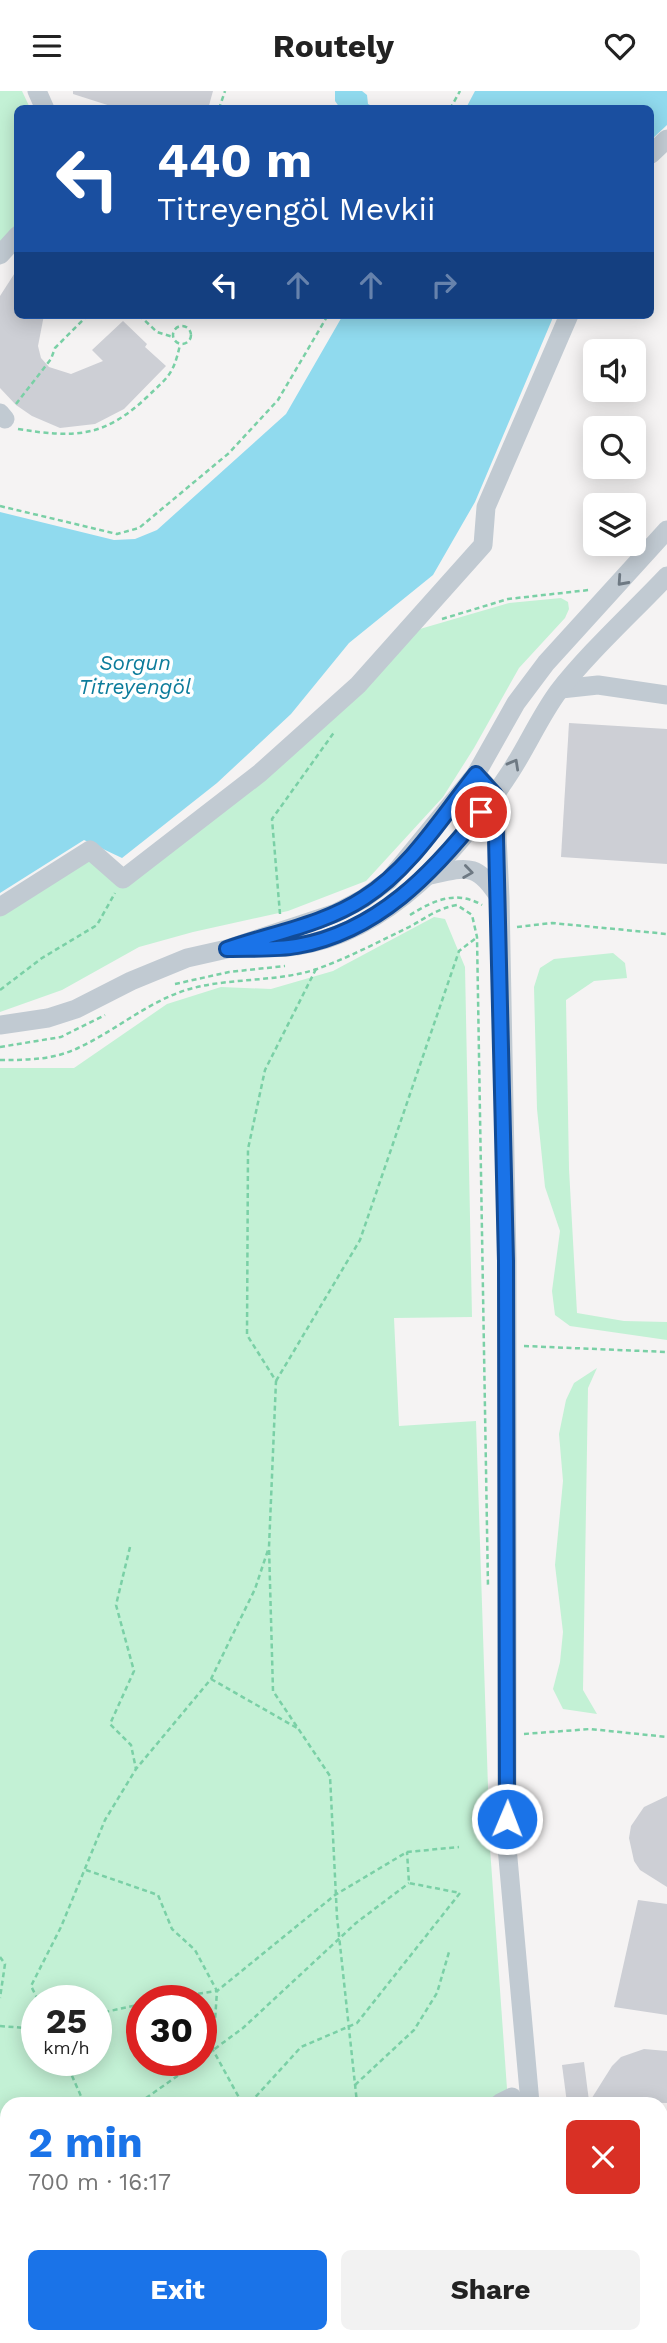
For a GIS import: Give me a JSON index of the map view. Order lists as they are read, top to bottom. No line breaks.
{"water":["Sorgun Titreyengöl"],"page":{"header":"Routely","turn":["440 m","Titreyengöl Mevkii"],"speed":"25 km/h","limit":"30","heading":["2 min","700 m · 16:17"],"buttons":["Exit","Share"]}}
